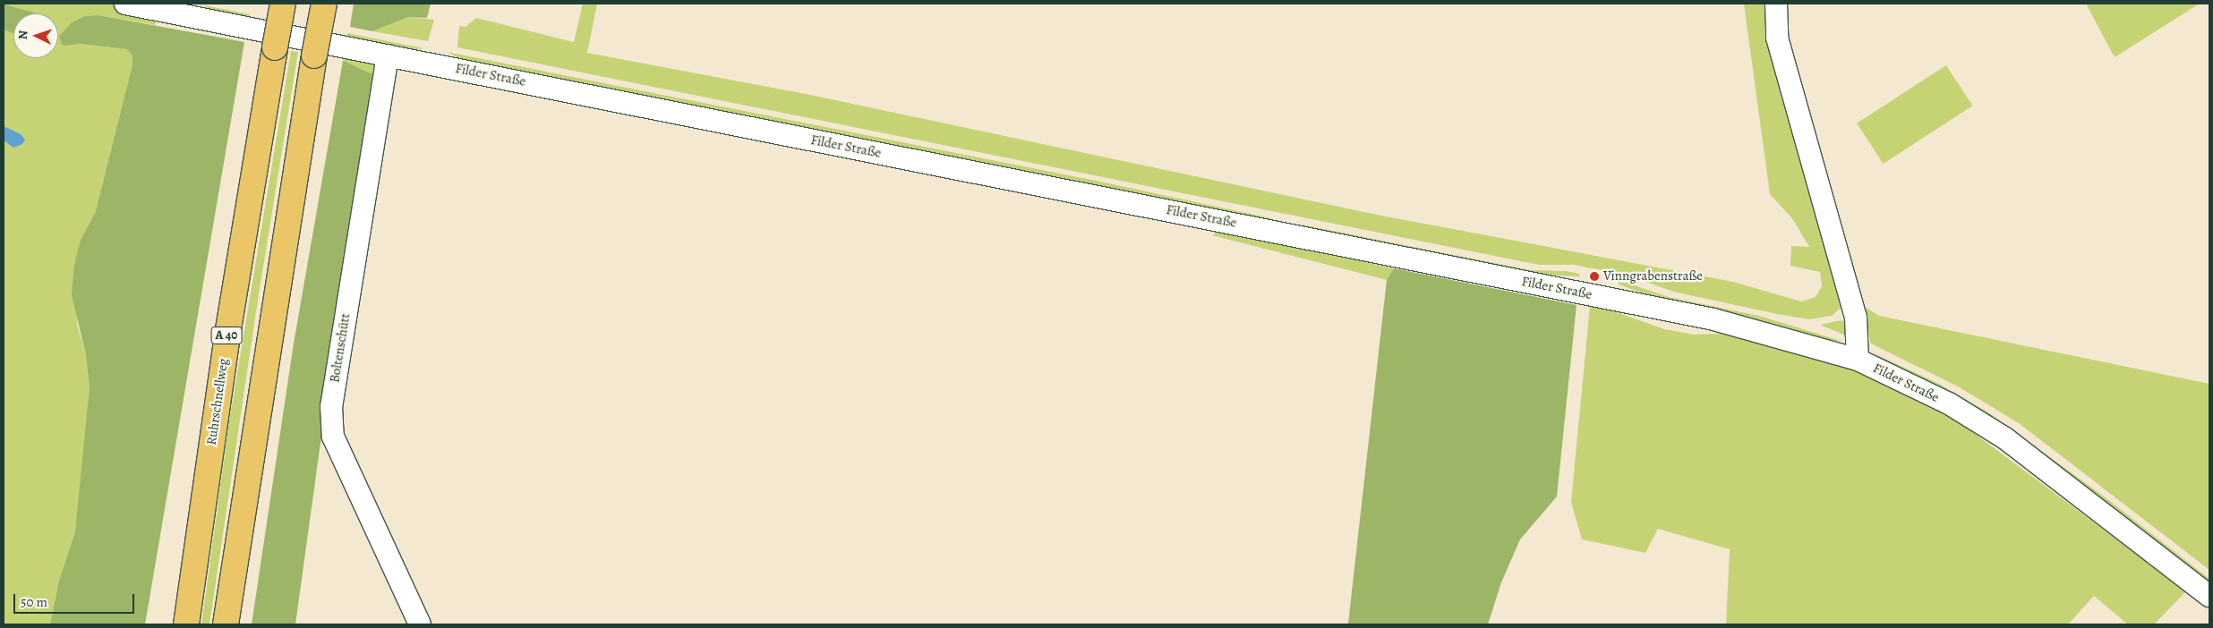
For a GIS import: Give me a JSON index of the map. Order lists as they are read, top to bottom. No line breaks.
{"streets":{"highway":["A 40","Ruhrschnellweg"],"street":["Filder Straße","Boltenschütt"]},"crossings":[["Filder Straße","Boltenschütt"]],"places":["Vinngrabenstraße"],"scale_bar":"50 m","north":"left"}
